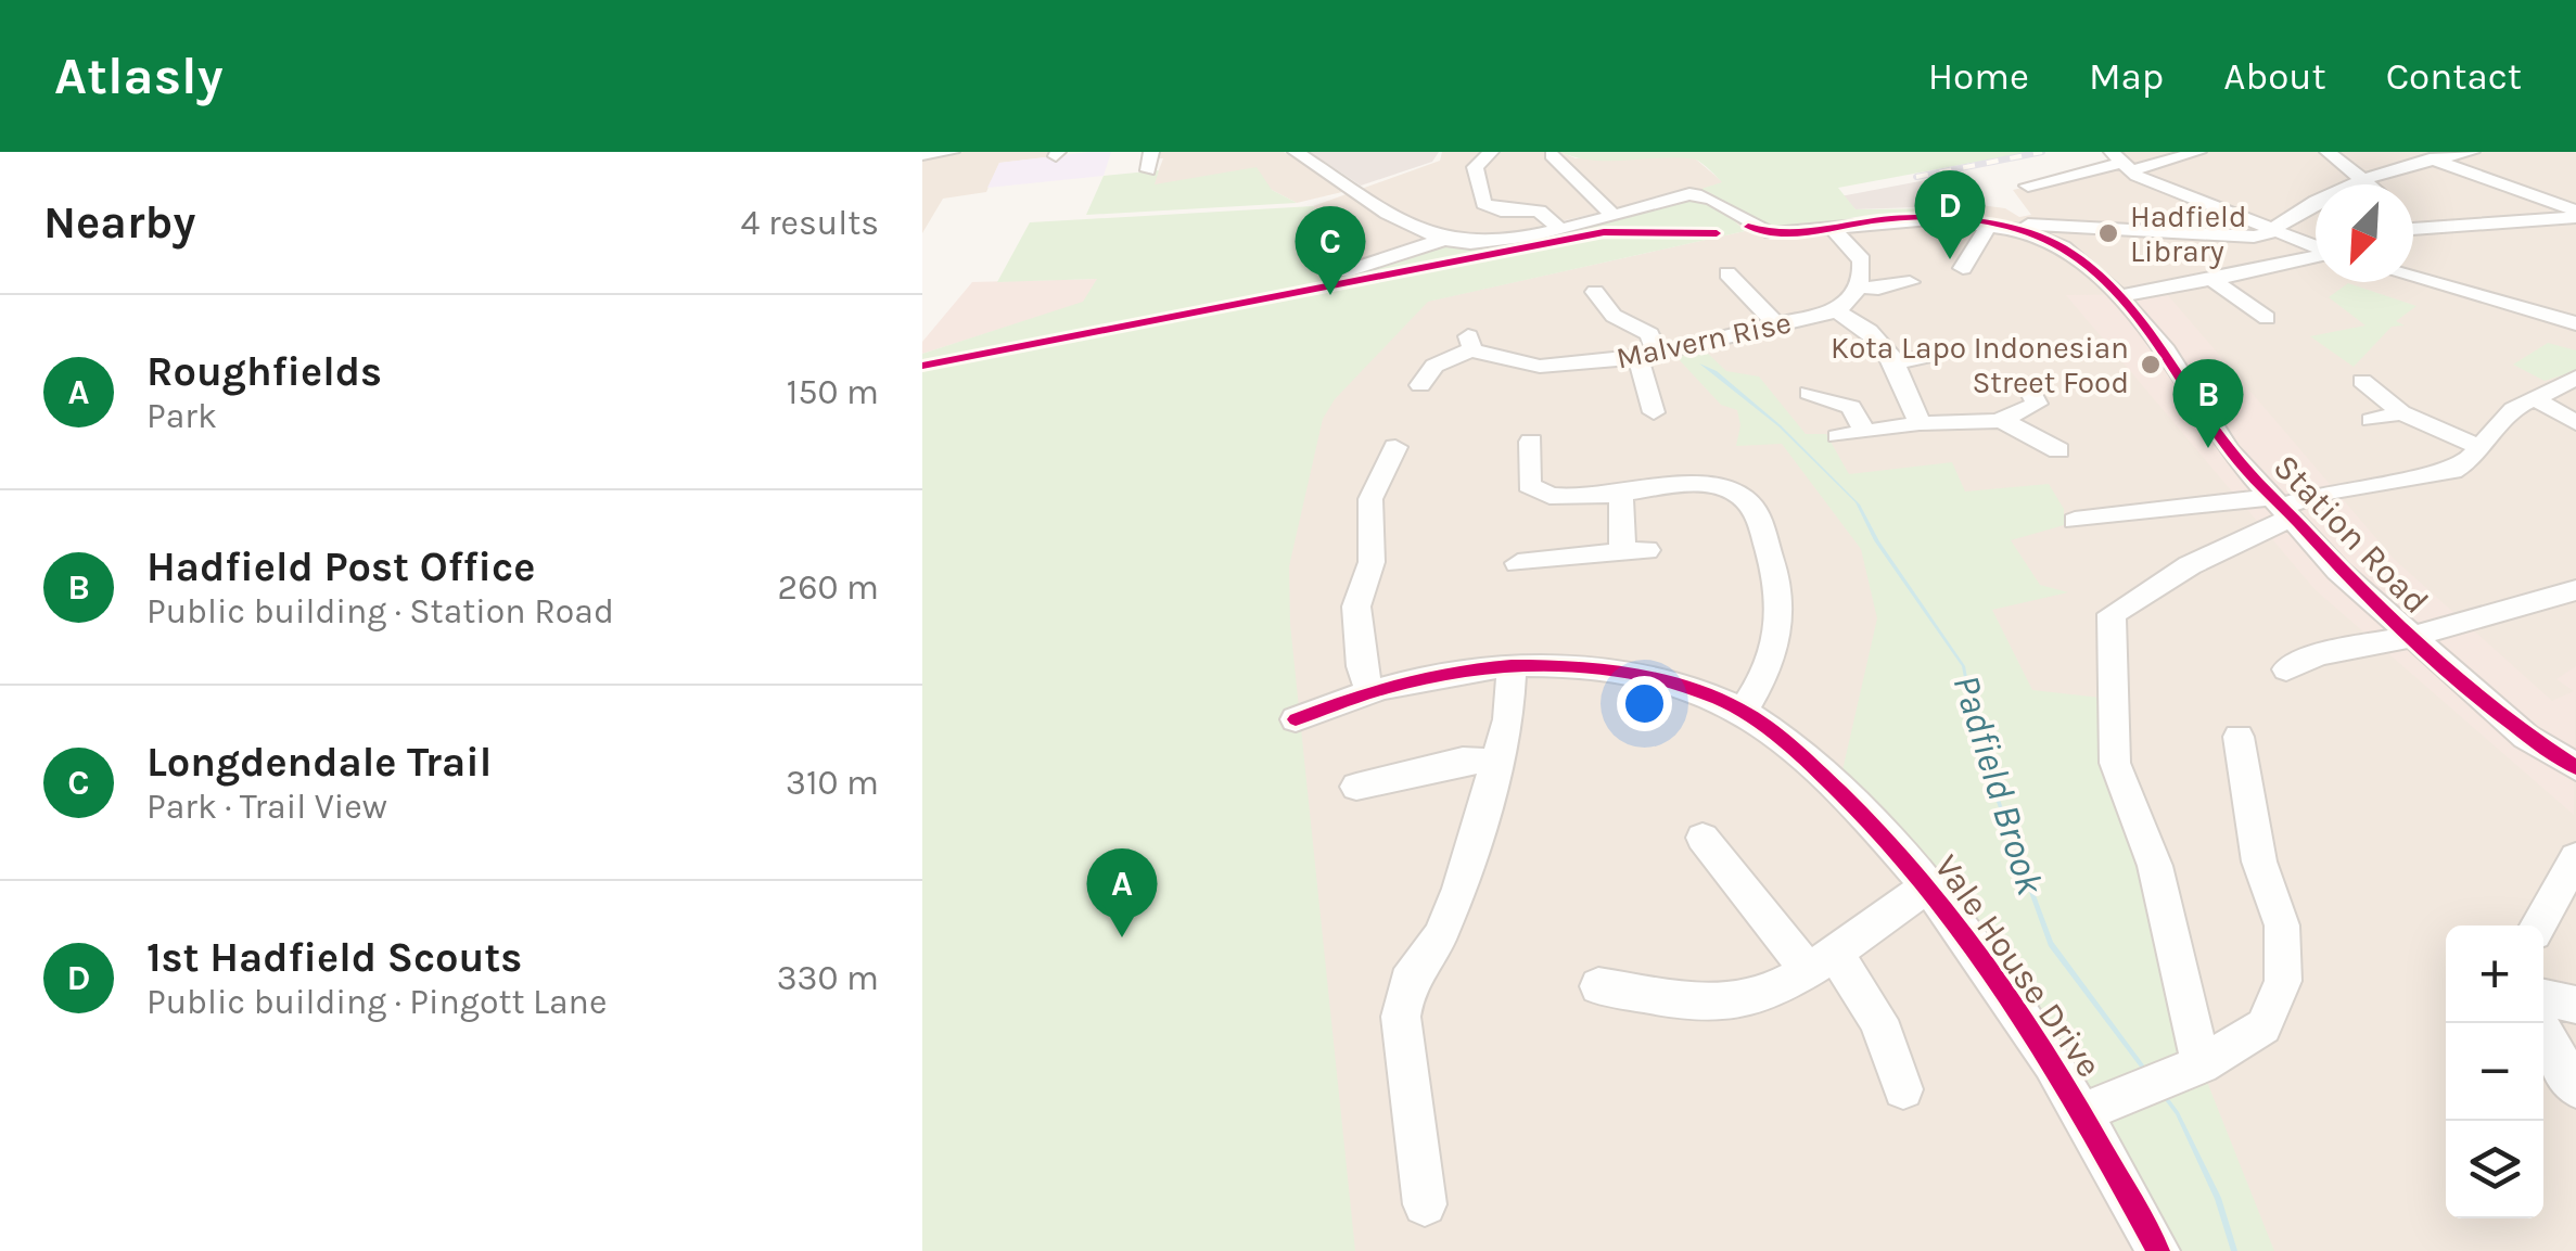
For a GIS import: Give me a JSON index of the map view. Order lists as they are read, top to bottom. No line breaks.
{"streets":{"street":["Malvern Rise","Station Road","Vale House Drive"]},"water":["Padfield Brook"],"places":["Hadfield Library","Kota Lapo Indonesian Street Food"],"north":"bottom left","page":{"header":"Atlasly","nav":["Home","Map","About","Contact"],"heading":["Nearby","4 results"],"pins":["D","C","B","A"],"list":[{"mark":"A","name":"Roughfields","note":"Park","value":"150 m"},{"mark":"B","name":"Hadfield Post Office","note":"Public building · Station Road","value":"260 m"},{"mark":"C","name":"Longdendale Trail","note":"Park · Trail View","value":"310 m"},{"mark":"D","name":"1st Hadfield Scouts","note":"Public building · Pingott Lane","value":"330 m"}],"map_buttons":["+","−"]}}
